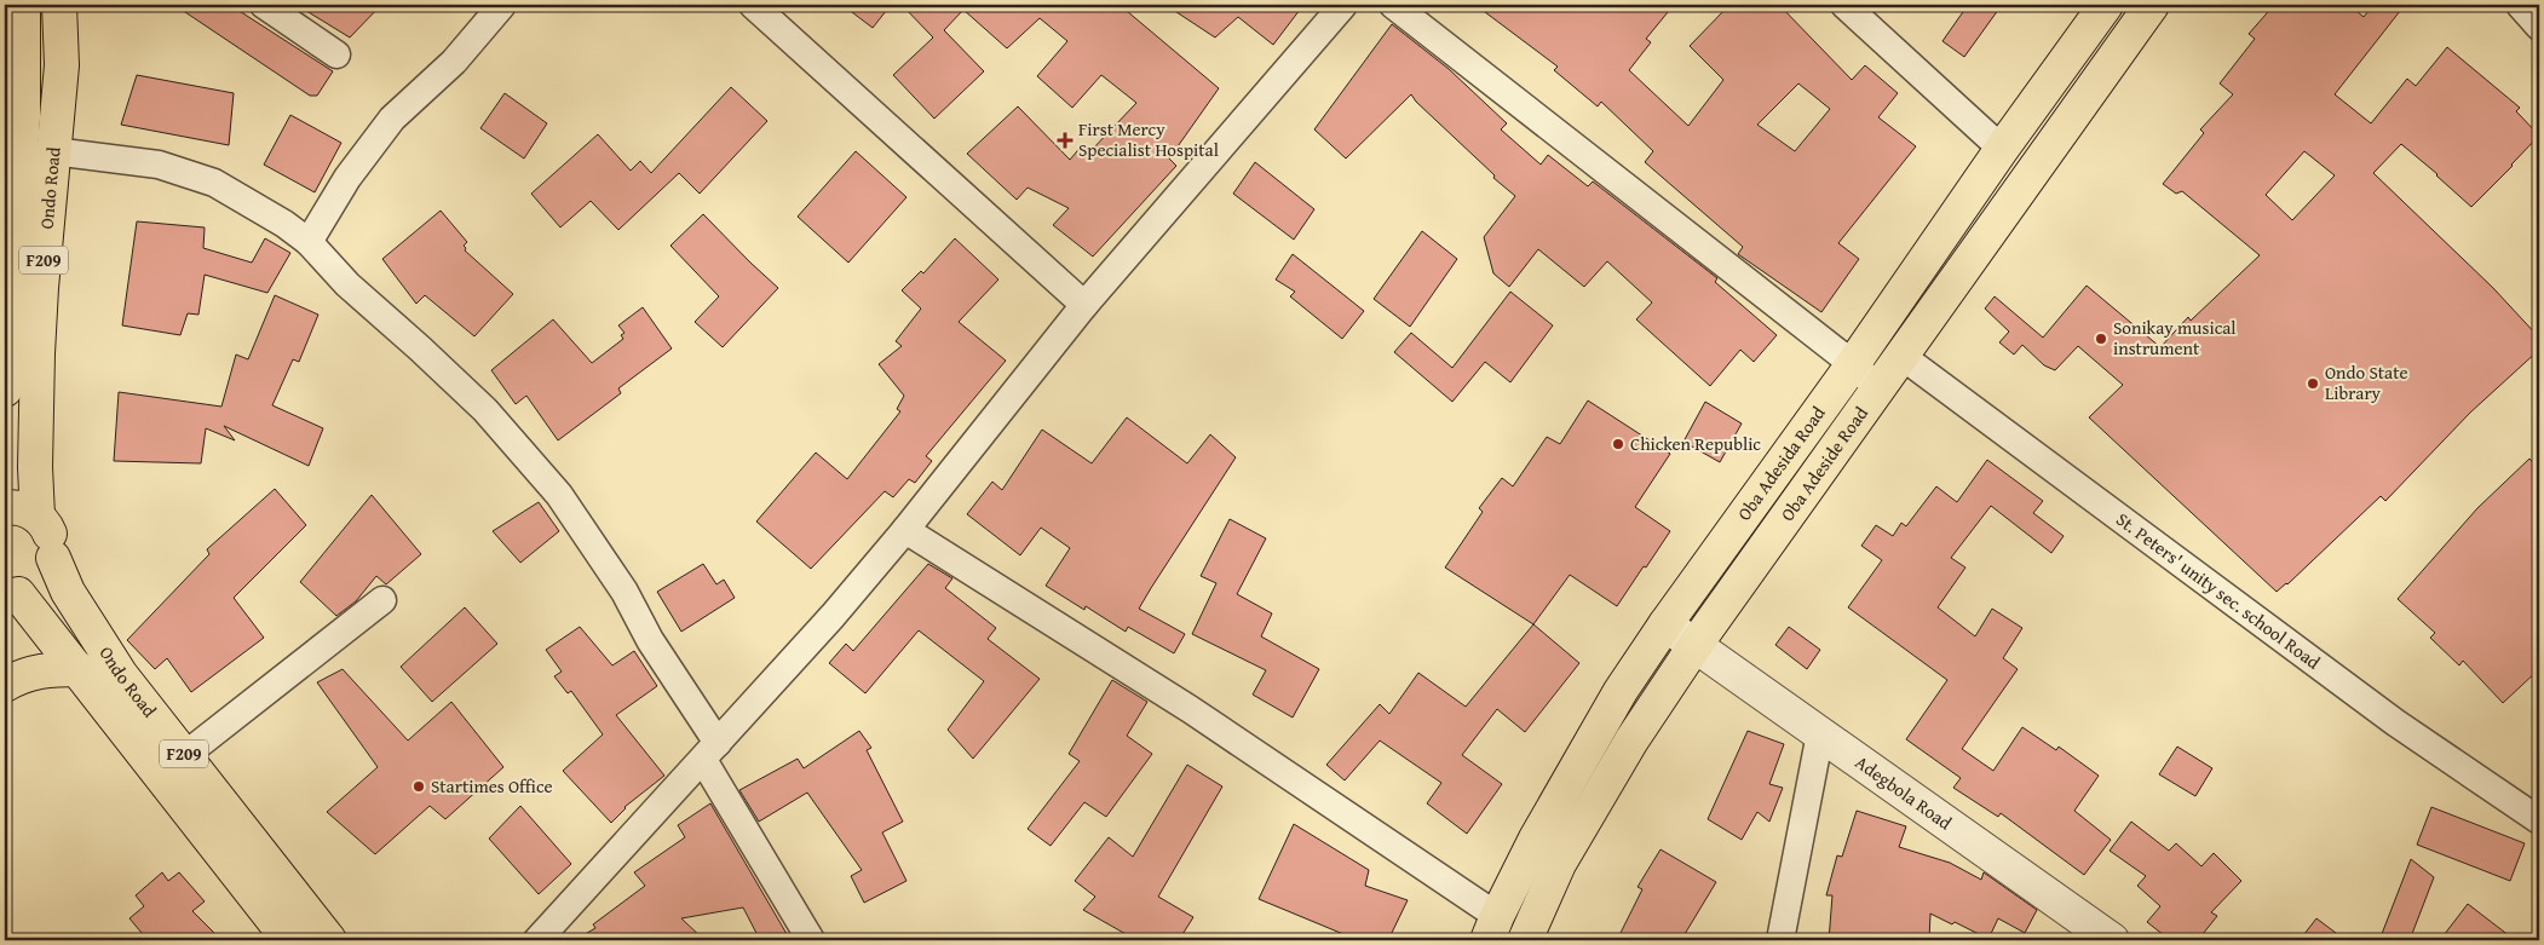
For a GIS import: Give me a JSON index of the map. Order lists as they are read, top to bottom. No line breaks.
{"streets":{"main road":["Ondo Road","F209","Oba Adesida Road","Oba Adeside Road"],"street":["St. Peters' unity sec. school Road","Adegbola Road"]},"crossings":[["Ondo Road","F209"],["Oba Adesida Road","Adegbola Road"],["Oba Adeside Road","St. Peters' unity sec. school Road"],["Oba Adeside Road","Adegbola Road"]],"places":{"health":["First Mercy Specialist Hospital"],"other":["Sonikay musical instrument","Ondo State Library","Chicken Republic","Startimes Office"]}}
